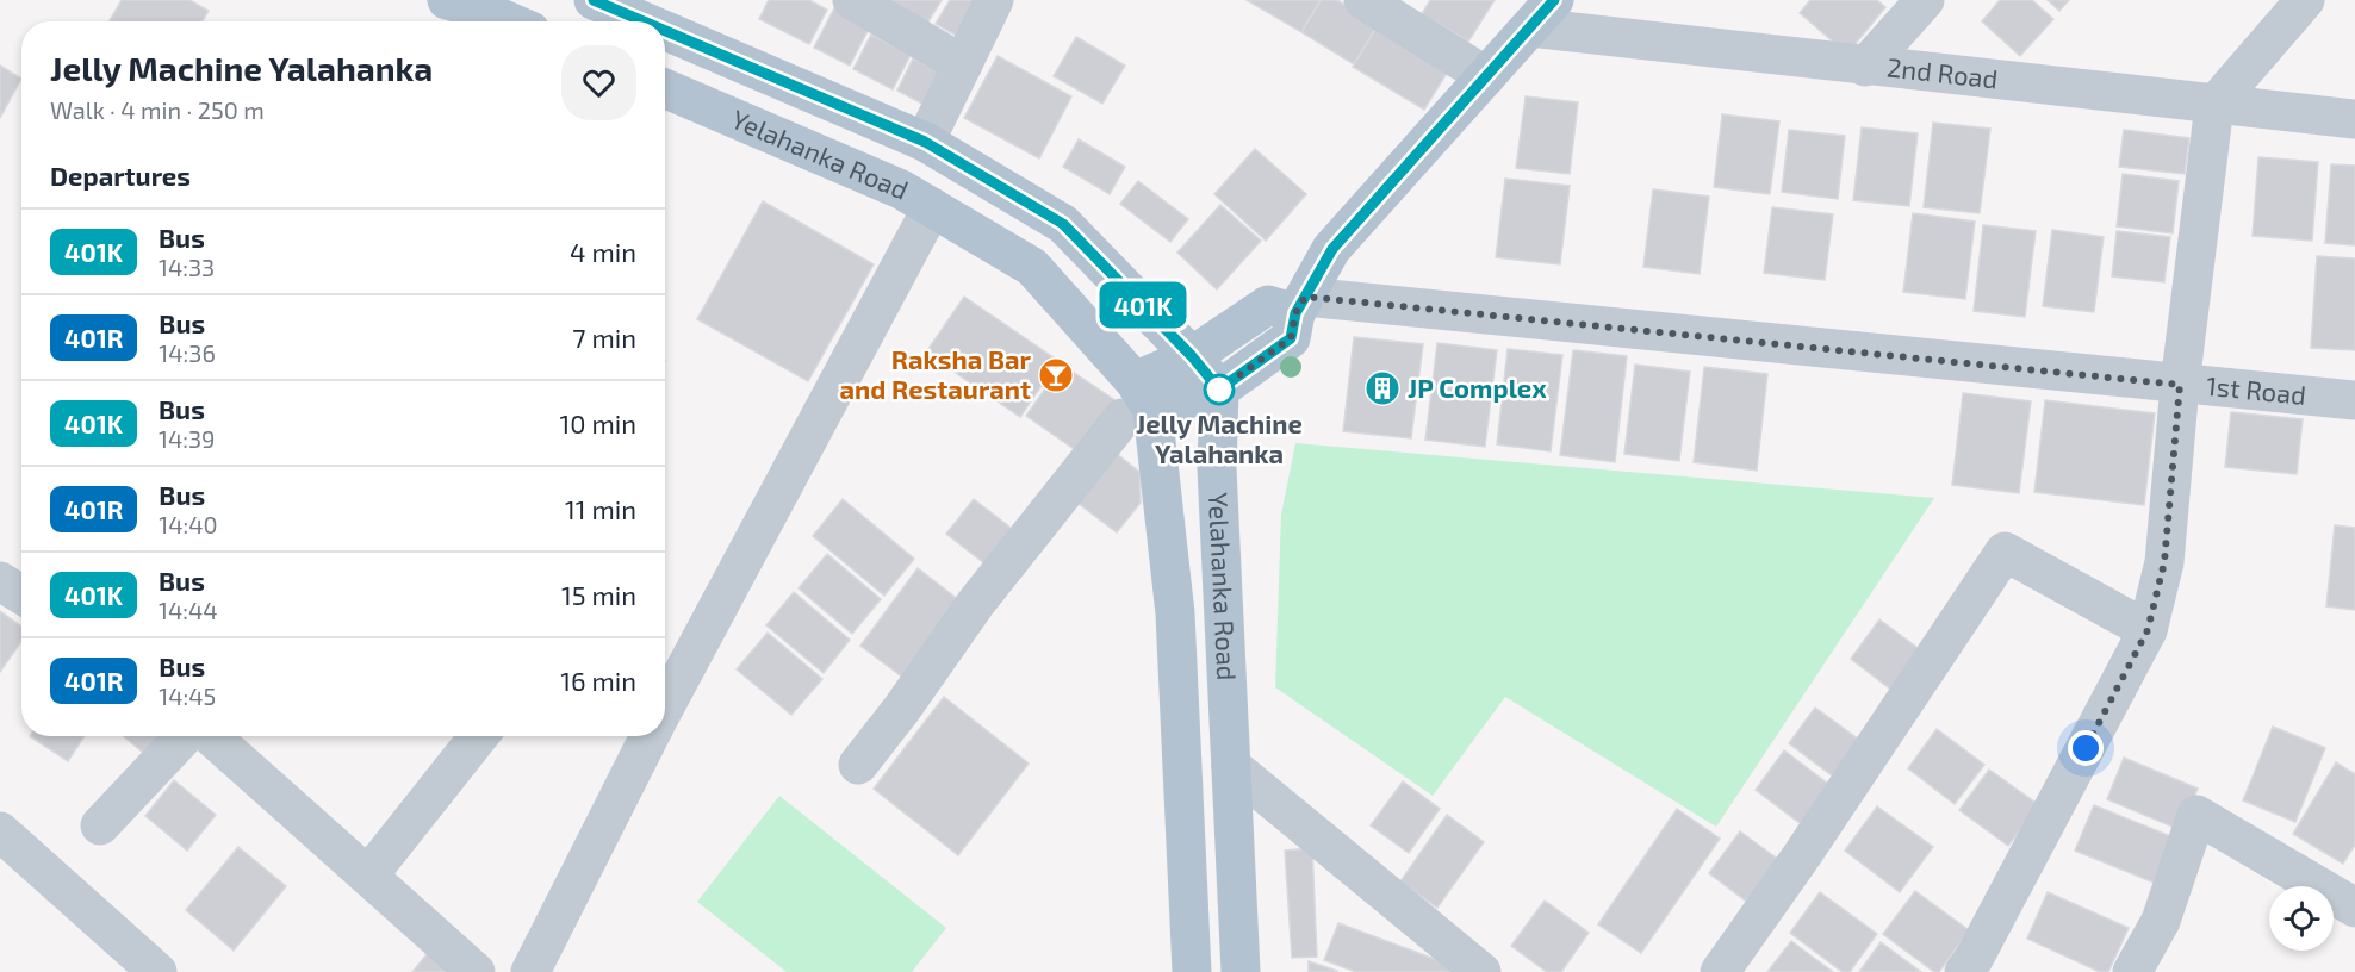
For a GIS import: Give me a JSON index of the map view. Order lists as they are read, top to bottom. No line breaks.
{"streets":{"main road":["Yelahanka Road"],"street":["2nd Road","1st Road"]},"places":{"bar":["Raksha Bar and Restaurant"],"building":["JP Complex"],"other":["Jelly Machine Yalahanka"]},"lines":["bus line 401K"],"page":{"on_map":"401K","heading":[["Jelly Machine Yalahanka","Walk · 4 min · 250 m"],"Departures"],"list":[{"mark":"401K","name":"Bus","note":"14:33","value":"4 min"},{"mark":"401R","name":"Bus","note":"14:36","value":"7 min"},{"mark":"401K","name":"Bus","note":"14:39","value":"10 min"},{"mark":"401R","name":"Bus","note":"14:40","value":"11 min"},{"mark":"401K","name":"Bus","note":"14:44","value":"15 min"},{"mark":"401R","name":"Bus","note":"14:45","value":"16 min"}]}}
